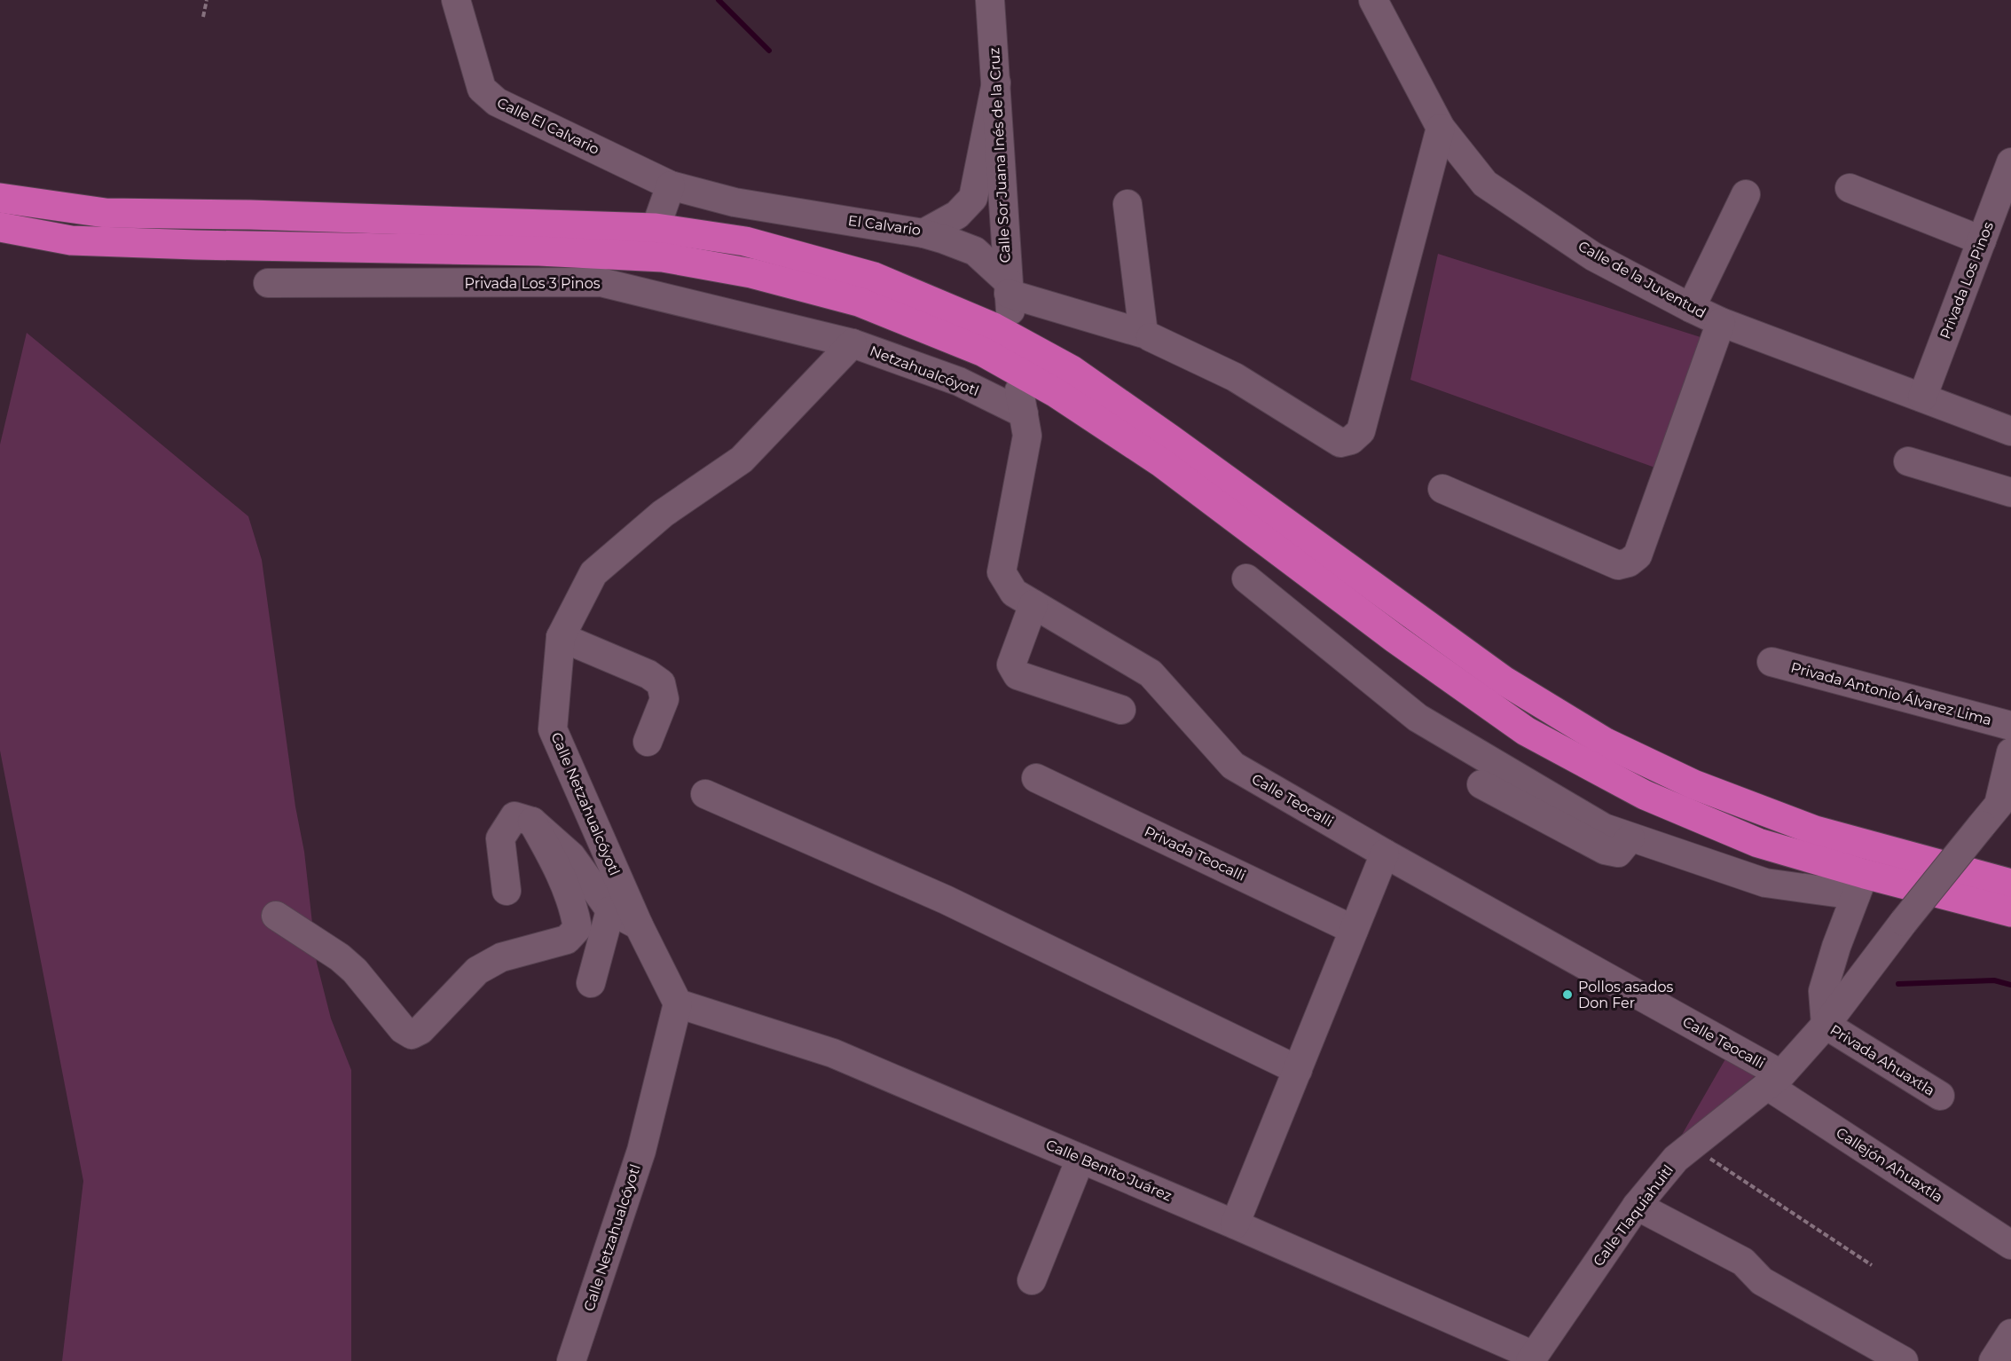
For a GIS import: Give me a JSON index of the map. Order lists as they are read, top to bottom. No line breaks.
{"streets":{"street":["Calle El Calvario","Calle Sor Juana Inés de la Cruz","El Calvario","Calle de la Juventud","Privada Los Pinos","Privada Los 3 Pinos","Netzahualcóyotl","Privada Antonio Álvarez Lima","Calle Teocalli","Calle Netzahualcóyotl","Privada Teocalli","Privada Ahuaxtla","Callejón Ahuaxtla","Calle Benito Juárez","Calle Tlaquiahuitl"]},"crossings":[["Calle El Calvario","El Calvario"],["Calle Sor Juana Inés de la Cruz","El Calvario"],["Calle de la Juventud","Privada Los Pinos"],["Privada Los 3 Pinos","Netzahualcóyotl"],["Privada Los 3 Pinos","Calle Netzahualcóyotl"],["Netzahualcóyotl","Calle Teocalli"],["Netzahualcóyotl","Calle Netzahualcóyotl"],["Calle Teocalli","Callejón Ahuaxtla"],["Calle Teocalli","Calle Tlaquiahuitl"],["Calle Netzahualcóyotl","Calle Benito Juárez"],["Privada Ahuaxtla","Calle Tlaquiahuitl"],["Callejón Ahuaxtla","Calle Tlaquiahuitl"],["Calle Benito Juárez","Calle Tlaquiahuitl"]],"places":["Pollos asados Don Fer"]}
